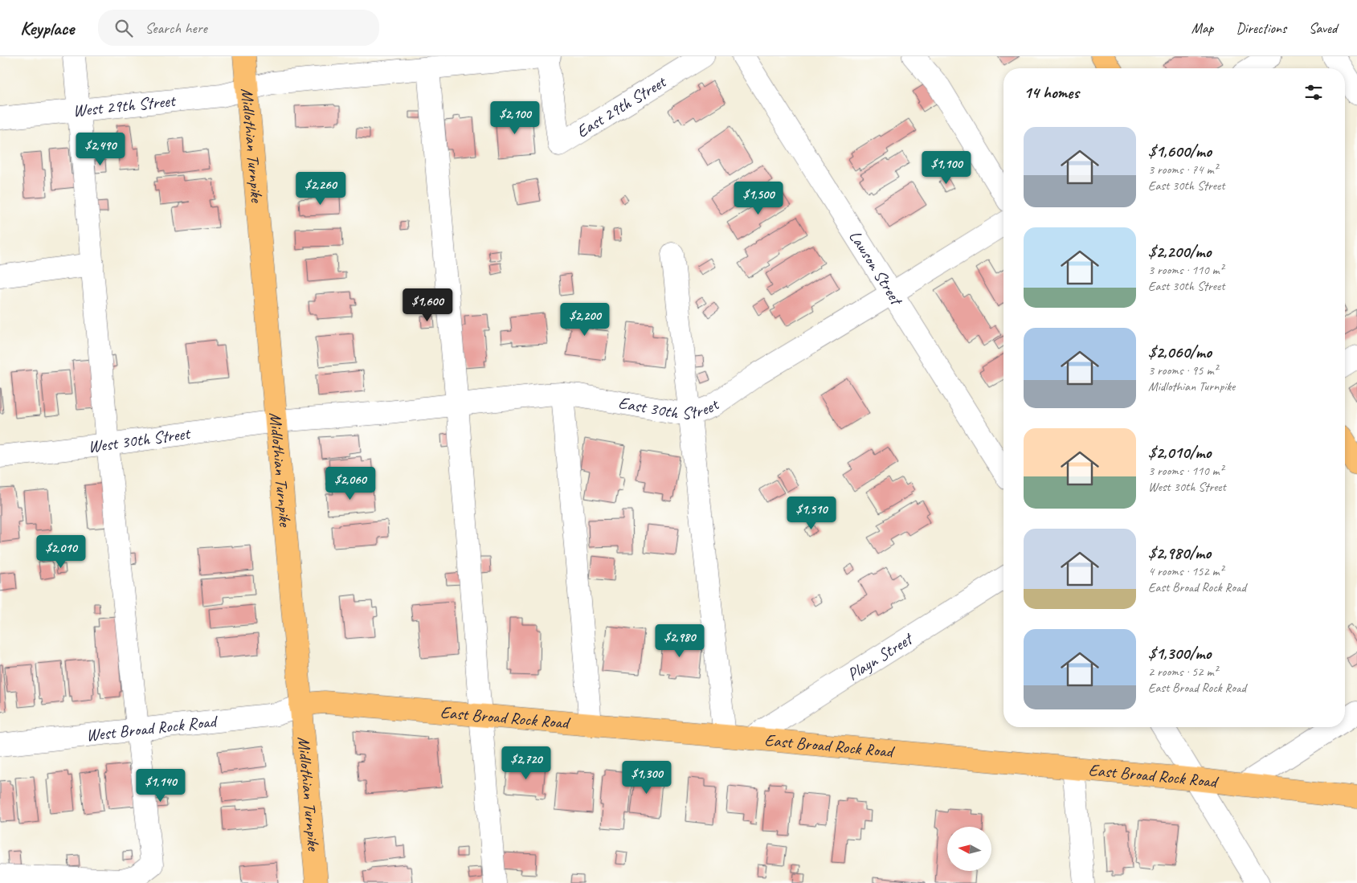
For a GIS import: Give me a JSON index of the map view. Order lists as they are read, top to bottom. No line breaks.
{"streets":{"main road":["Midlothian Turnpike","East Broad Rock Road"],"street":["West 29th Street","East 29th Street","Lawson Street","East 30th Street","West 30th Street","Playn Street","West Broad Rock Road"]},"crossings":[["West 29th Street","Midlothian Turnpike"],["Midlothian Turnpike","East 30th Street"],["Midlothian Turnpike","West 30th Street"],["Midlothian Turnpike","East Broad Rock Road"],["Midlothian Turnpike","West Broad Rock Road"],["Lawson Street","East 30th Street"],["East 30th Street","West 30th Street"],["Playn Street","East Broad Rock Road"],["East Broad Rock Road","West Broad Rock Road"]],"north":"left","page":{"header":"Keyplace","search":"Search here","nav":["Map","Directions","Saved"],"heading":"14 homes","price":["$2,100","$2,490","$1,100","$2,260","$1,500","$1,600","$2,200","$2,060","$1,510","$2,010","$2,980","$2,720","$1,300","$1,140"],"list":[{"name":"$1,600/mo","note":"3 rooms · 74 m² · East 30th Street"},{"name":"$2,200/mo","note":"3 rooms · 110 m² · East 30th Street"},{"name":"$2,060/mo","note":"3 rooms · 95 m² · Midlothian Turnpike"},{"name":"$2,010/mo","note":"3 rooms · 110 m² · West 30th Street"},{"name":"$2,980/mo","note":"4 rooms · 152 m² · East Broad Rock Road"},{"name":"$1,300/mo","note":"2 rooms · 52 m² · East Broad Rock Road"}]}}
